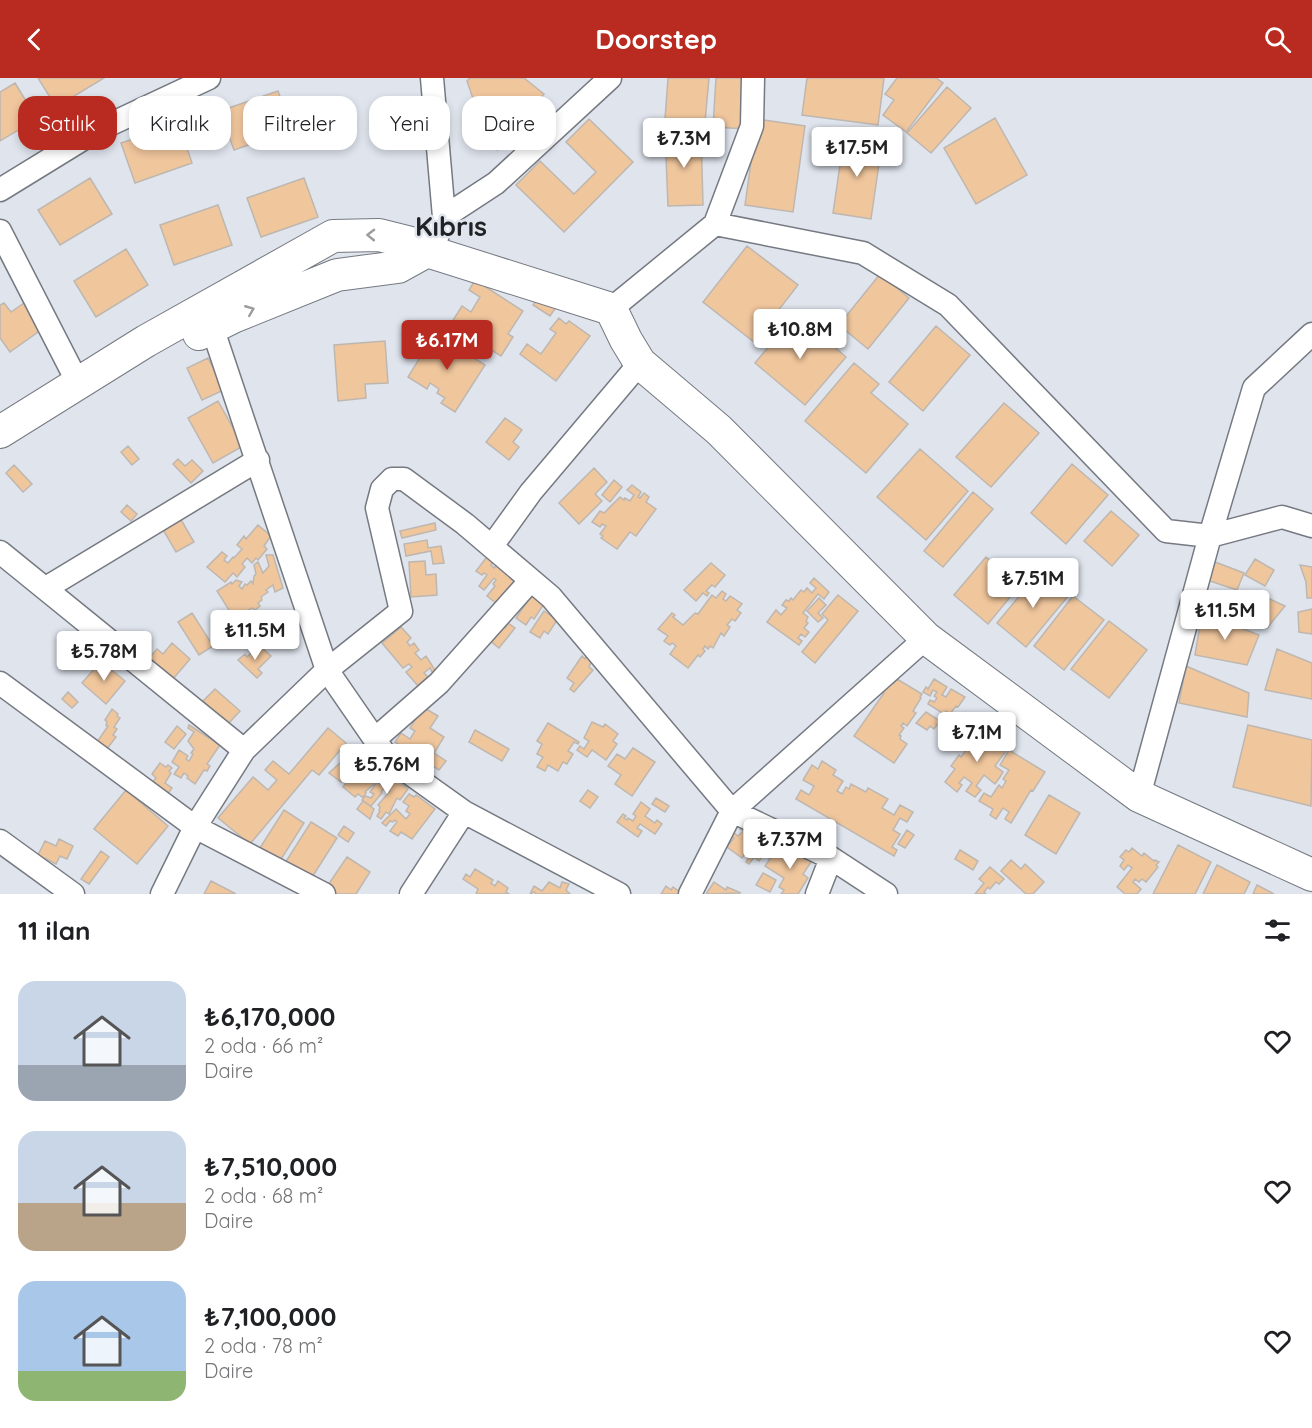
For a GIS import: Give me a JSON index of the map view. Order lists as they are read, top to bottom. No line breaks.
{"districts":["Kıbrıs"],"page":{"header":"Doorstep","chip":["Satılık","Kiralık","Filtreler","Yeni","Daire"],"price":["₺7.3M","₺17.5M","₺10.8M","₺6.17M","₺7.51M","₺11.5M","₺11.5M","₺5.78M","₺7.1M","₺5.76M","₺7.37M"],"heading":"11 ilan","list":[{"name":"₺6,170,000","note":"2 oda · 66 m² · Daire"},{"name":"₺7,510,000","note":"2 oda · 68 m² · Daire"},{"name":"₺7,100,000","note":"2 oda · 78 m² · Daire"}]}}
